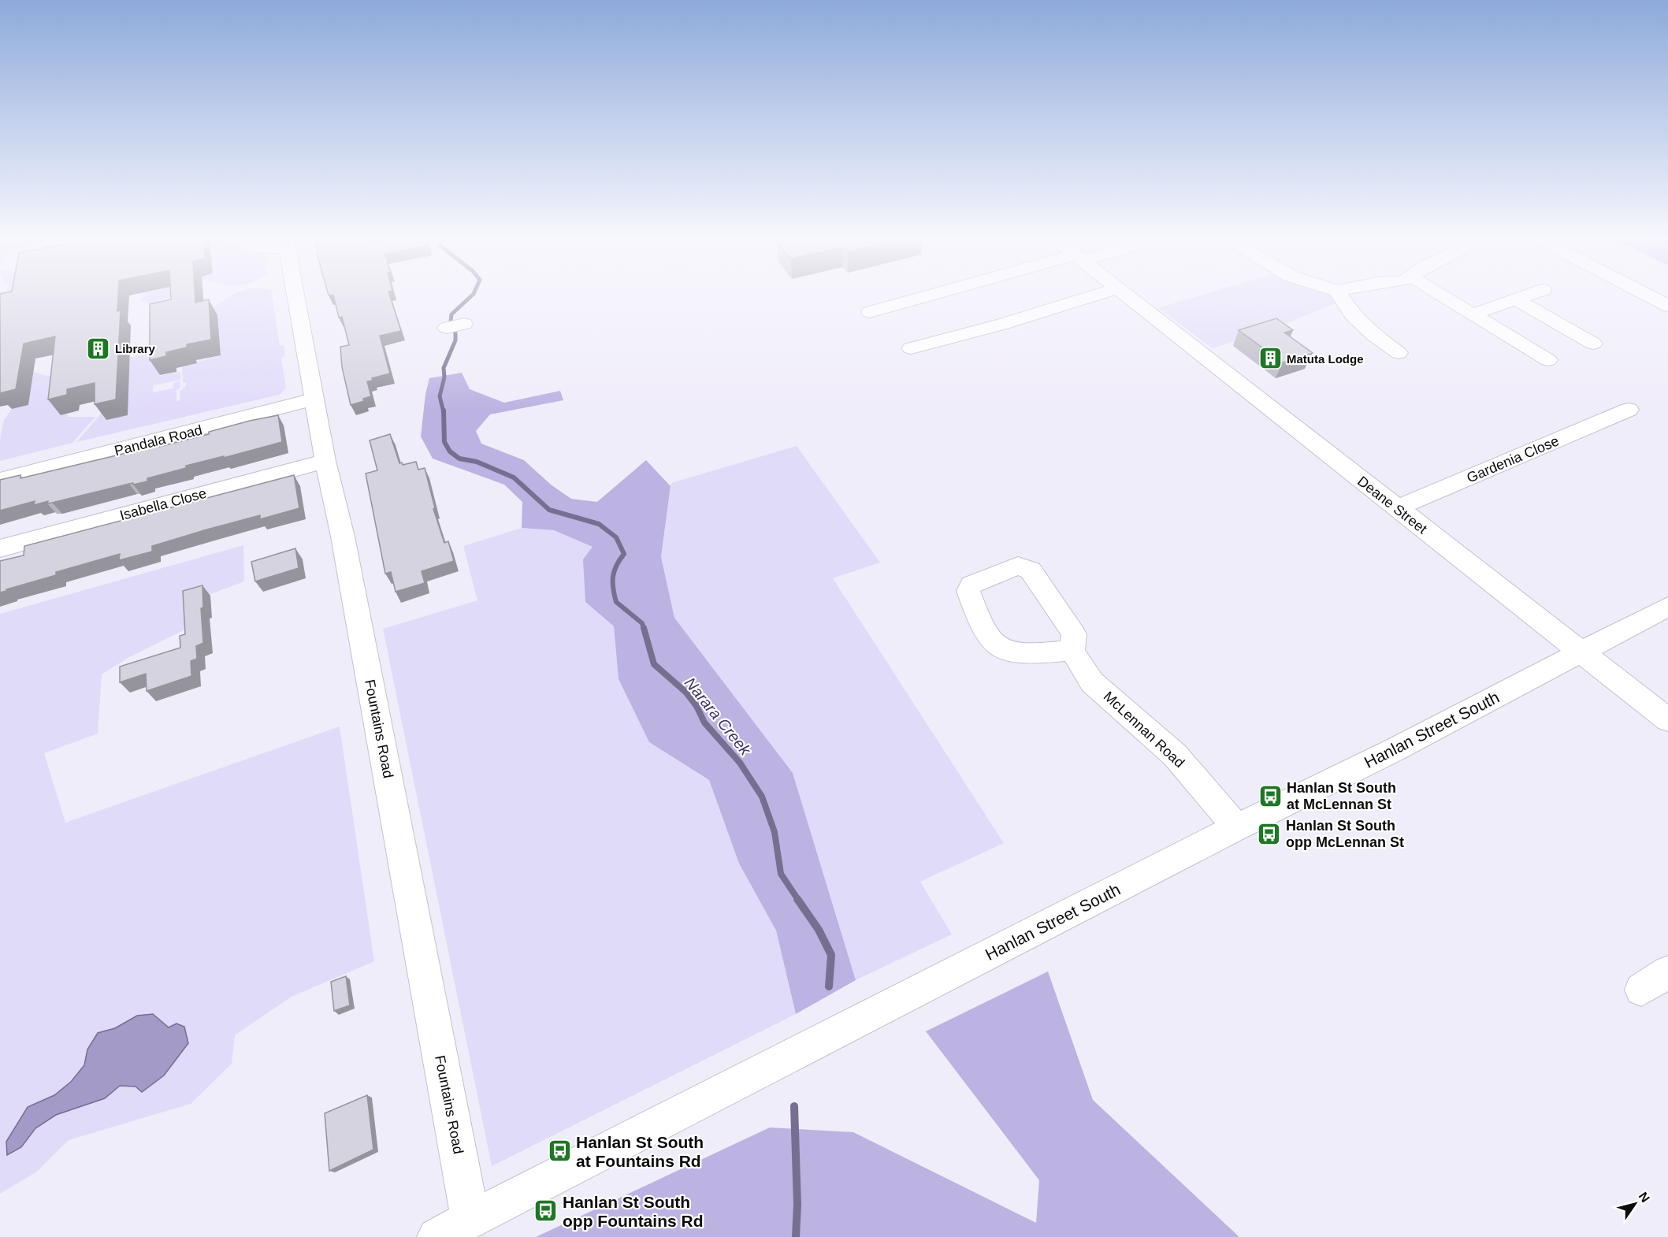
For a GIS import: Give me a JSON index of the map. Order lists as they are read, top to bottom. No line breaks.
{"streets":{"street":["Pandala Road","Gardenia Close","Isabella Close","Deane Street","Fountains Road","McLennan Road","Hanlan Street South"]},"crossings":[["Pandala Road","Fountains Road"],["Gardenia Close","Deane Street"],["Isabella Close","Fountains Road"],["Deane Street","Hanlan Street South"],["Fountains Road","Hanlan Street South"],["McLennan Road","Hanlan Street South"]],"water":["Narara Creek"],"places":{"building":["Library","Matuta Lodge"],"bus stop":["Hanlan St South at McLennan St","Hanlan St South opp McLennan St","Hanlan St South at Fountains Rd","Hanlan St South opp Fountains Rd"]},"north":"top right"}
